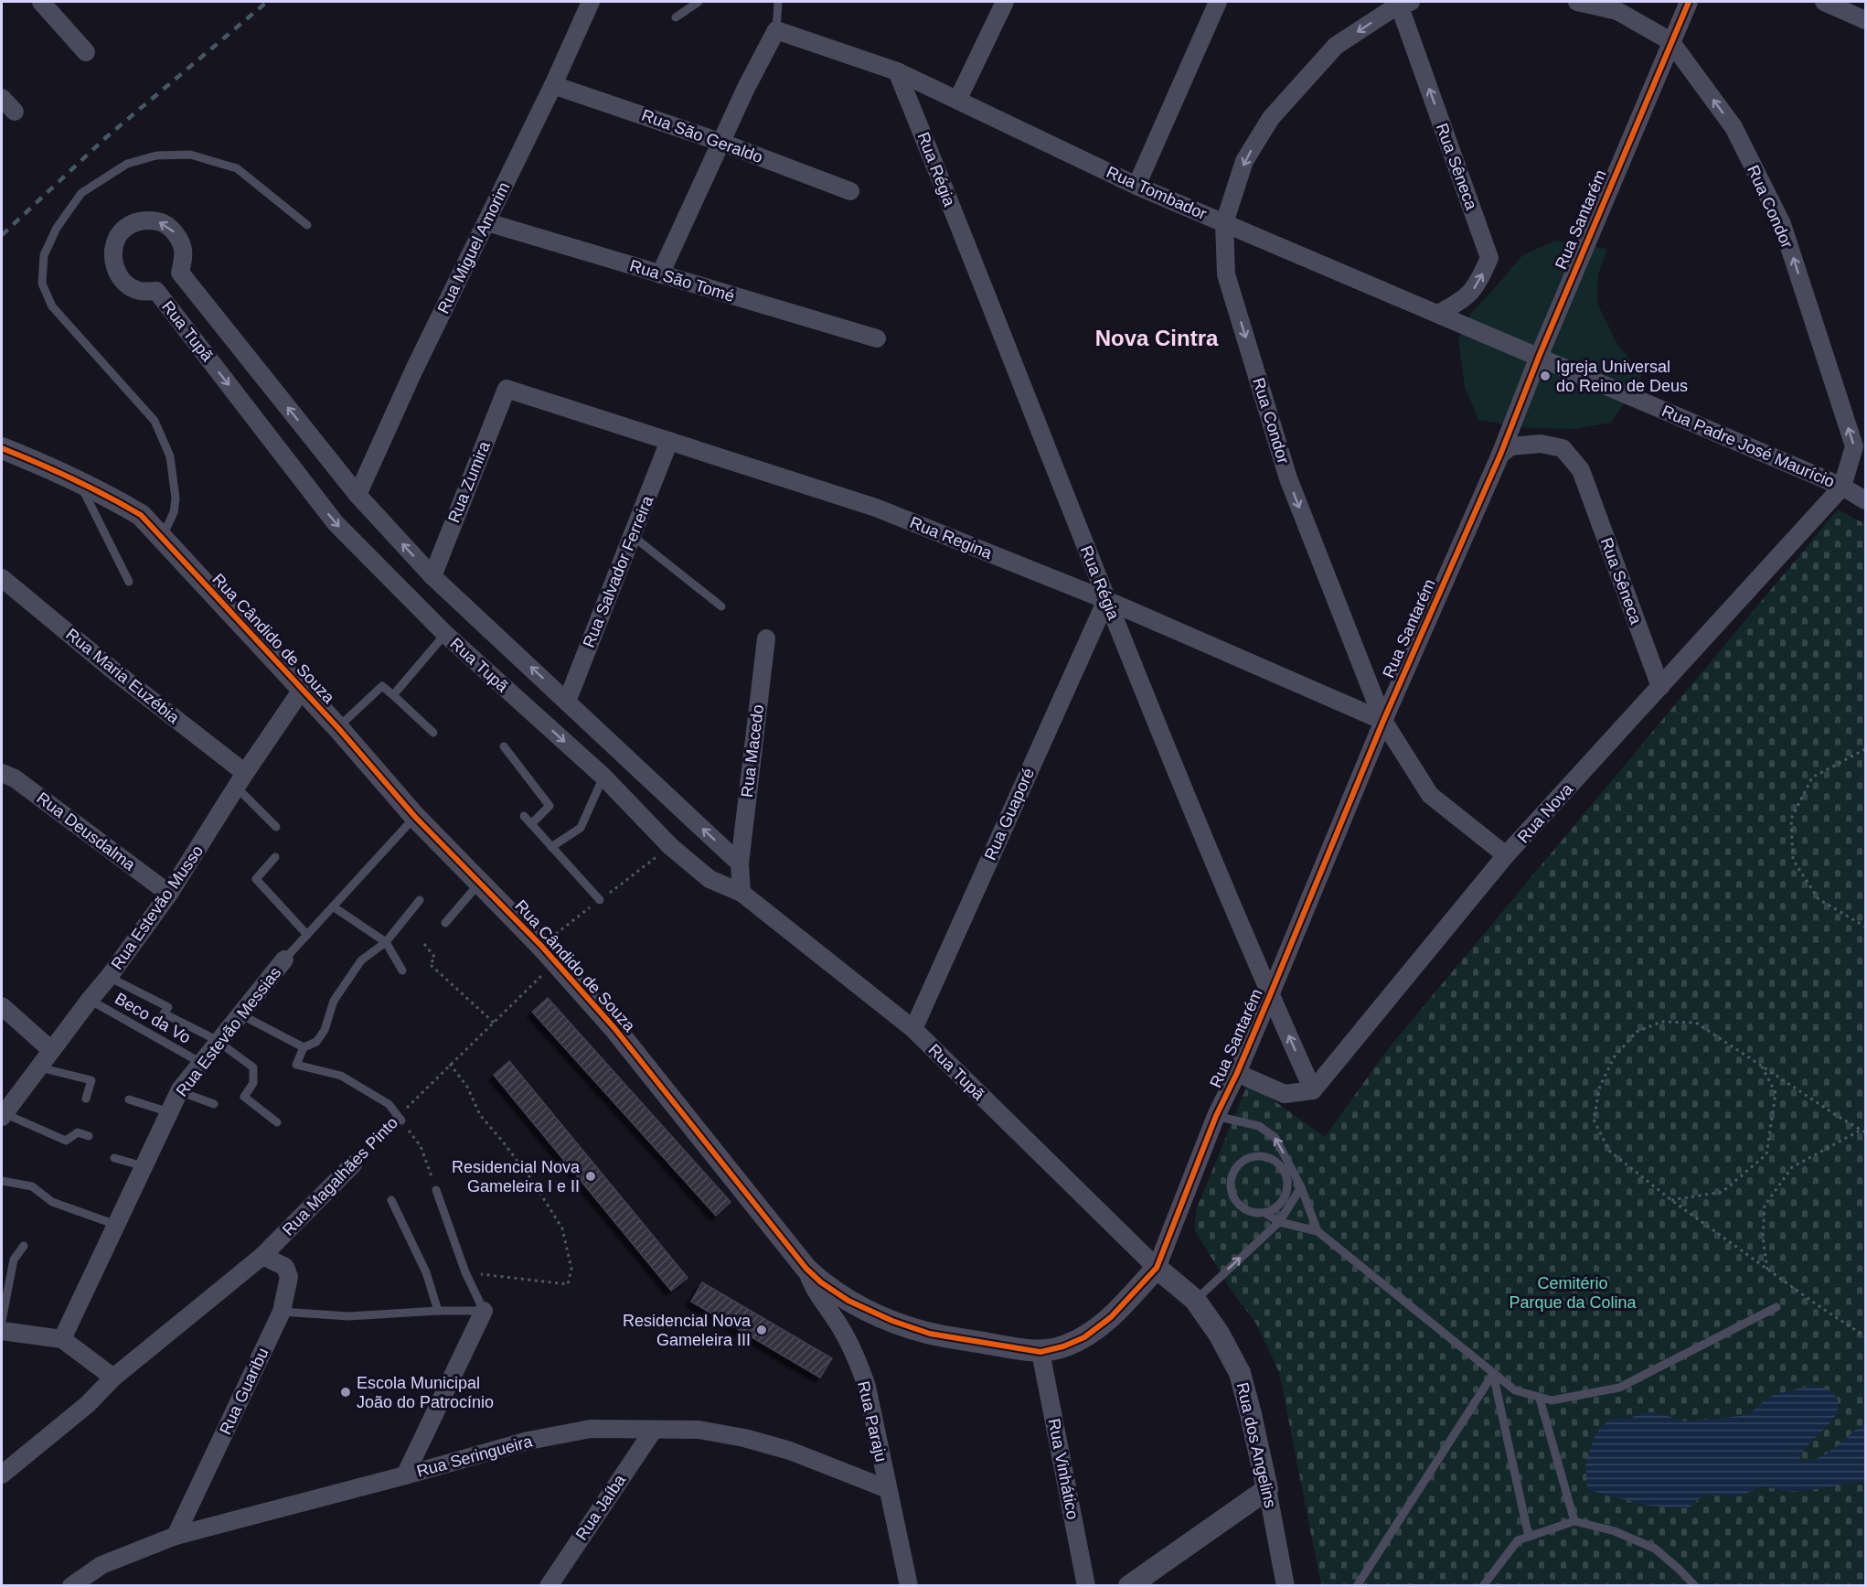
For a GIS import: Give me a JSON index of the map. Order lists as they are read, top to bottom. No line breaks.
{"streets":{"street":["Rua São Geraldo","Rua Sêneca","Rua Régia","Rua Tombador","Rua Condor","Rua Santarém","Rua Miguel Amorim","Rua São Tomé","Rua Tupã","Rua Padre José Maurício","Rua Zumira","Rua Regina","Rua Salvador Ferreira","Rua Cândido de Souza","Rua Maria Euzébia","Rua Macedo","Rua Nova","Rua Guaporé","Rua Deusdalma","Rua Estevão Musso","Rua Estevão Messias","Rua Magalhães Pinto","Rua Guaribu","Rua Paraju","Rua dos Angelins","Rua Seringueira","Rua Vinhático","Rua Jaíba"],"lane":["Beco da Vo"]},"crossings":[["Rua São Geraldo","Rua Miguel Amorim"],["Rua Sêneca","Rua Tombador"],["Rua Sêneca","Rua Condor"],["Rua Sêneca","Rua Santarém"],["Rua Sêneca","Rua Nova"],["Rua Régia","Rua Tombador"],["Rua Régia","Rua Santarém"],["Rua Régia","Rua Regina"],["Rua Régia","Rua Nova"],["Rua Régia","Rua Guaporé"],["Rua Tombador","Rua Condor"],["Rua Tombador","Rua Santarém"],["Rua Tombador","Rua Padre José Maurício"],["Rua Condor","Rua Santarém"],["Rua Condor","Rua Padre José Maurício"],["Rua Condor","Rua Regina"],["Rua Condor","Rua Nova"],["Rua Santarém","Rua Tupã"],["Rua Santarém","Rua Padre José Maurício"],["Rua Santarém","Rua Regina"],["Rua Santarém","Rua Cândido de Souza"],["Rua Santarém","Rua dos Angelins"],["Rua Miguel Amorim","Rua São Tomé"],["Rua Miguel Amorim","Rua Tupã"],["Rua Tupã","Rua Zumira"],["Rua Tupã","Rua Salvador Ferreira"],["Rua Tupã","Rua Cândido de Souza"],["Rua Tupã","Rua Macedo"],["Rua Tupã","Rua Guaporé"],["Rua Tupã","Rua dos Angelins"],["Rua Padre José Maurício","Rua Nova"],["Rua Zumira","Rua Regina"],["Rua Regina","Rua Salvador Ferreira"],["Rua Regina","Rua Guaporé"],["Rua Cândido de Souza","Rua Estevão Musso"],["Rua Cândido de Souza","Rua Estevão Messias"],["Rua Cândido de Souza","Rua Magalhães Pinto"],["Rua Cândido de Souza","Rua Paraju"],["Rua Cândido de Souza","Rua dos Angelins"],["Rua Cândido de Souza","Rua Vinhático"],["Rua Maria Euzébia","Rua Estevão Musso"],["Rua Deusdalma","Rua Estevão Musso"],["Rua Estevão Musso","Beco da Vo"],["Beco da Vo","Rua Estevão Messias"],["Rua Magalhães Pinto","Rua Guaribu"],["Rua Guaribu","Rua Seringueira"],["Rua Paraju","Rua Seringueira"],["Rua Seringueira","Rua Jaíba"]],"one_way":["Rua Sêneca"],"districts":["Nova Cintra"],"parks":["Cemitério Parque da Colina"],"places":["Igreja Universal do Reino de Deus","Residencial Nova Gameleira I e II","Residencial Nova Gameleira III","Escola Municipal João do Patrocínio"]}
